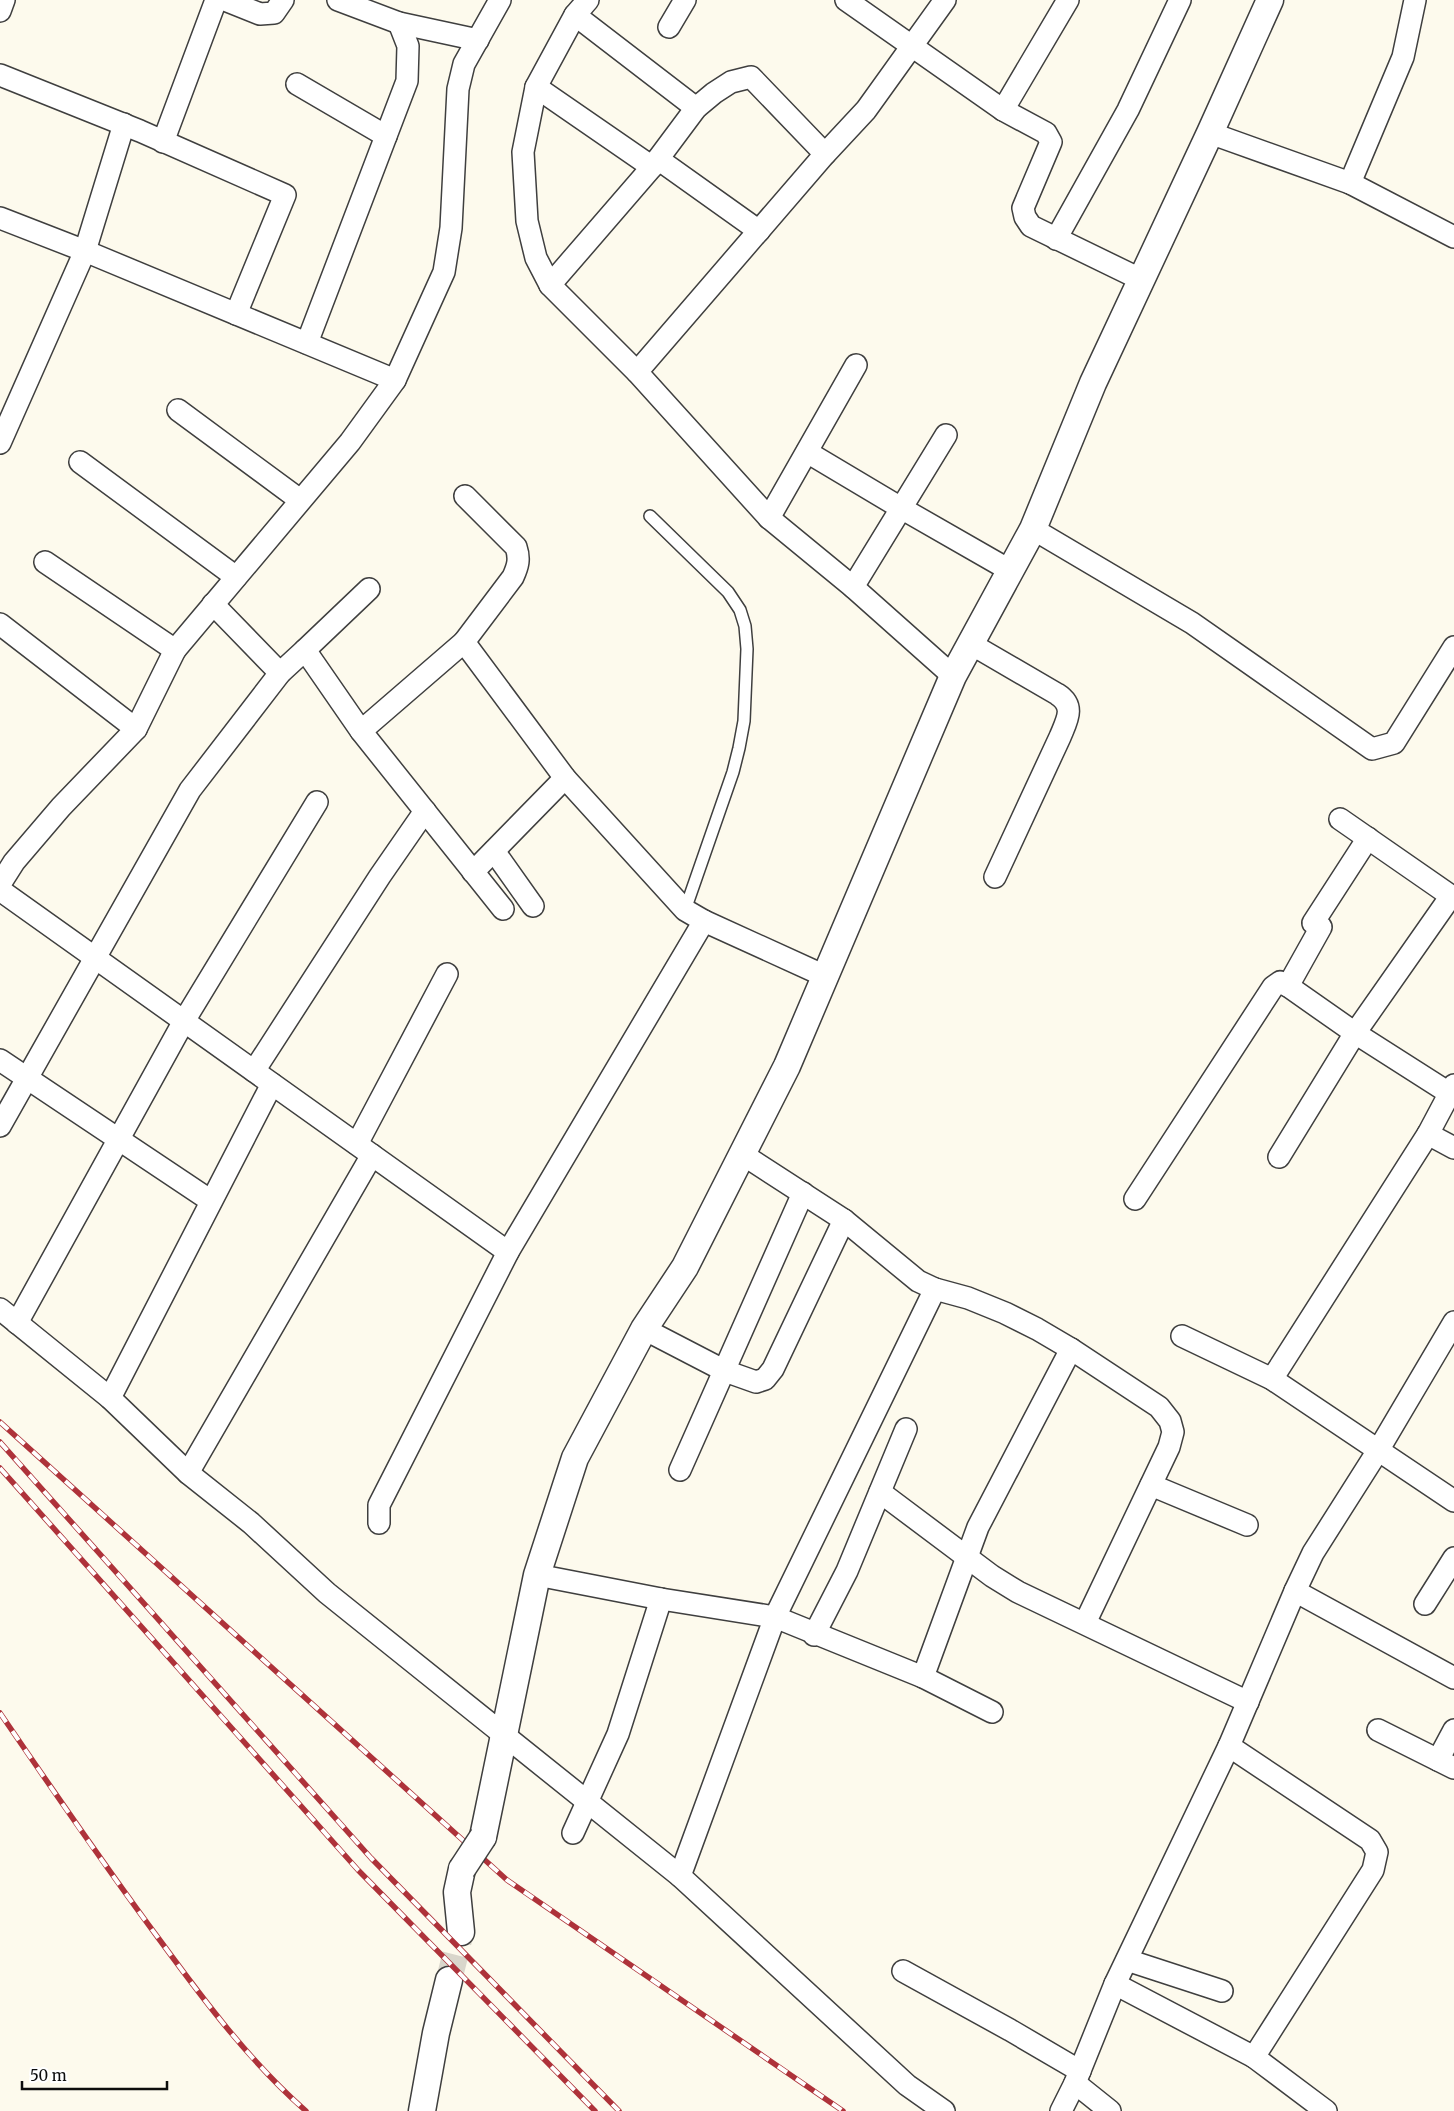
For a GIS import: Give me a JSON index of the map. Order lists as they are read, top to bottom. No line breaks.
{"scale_bar":"50 m"}
